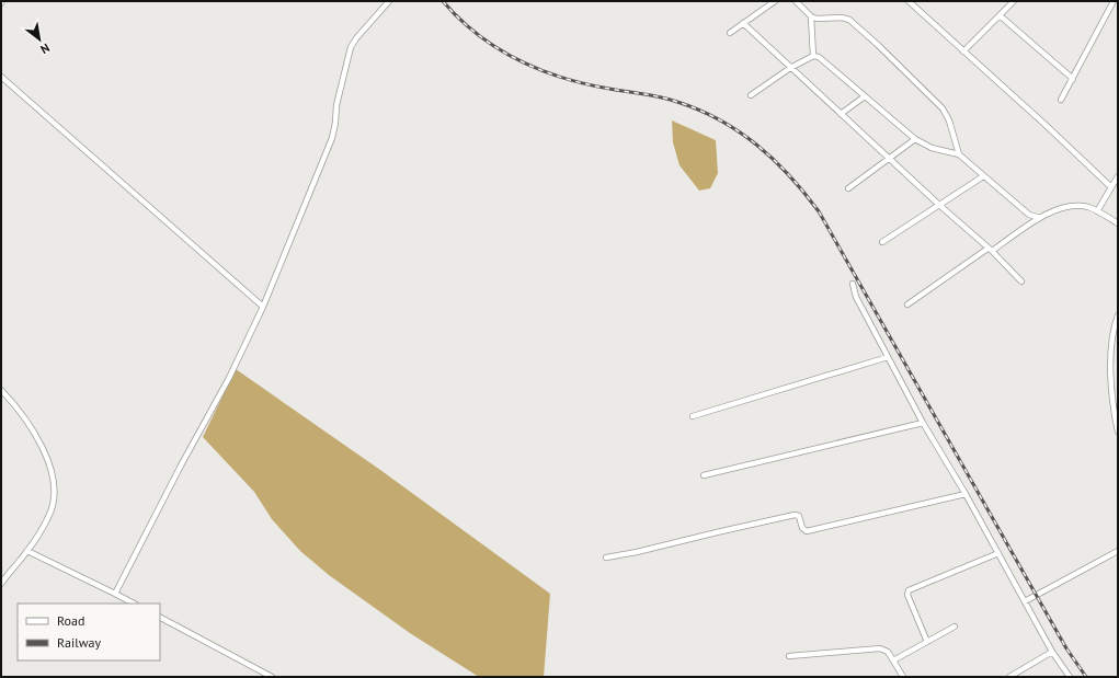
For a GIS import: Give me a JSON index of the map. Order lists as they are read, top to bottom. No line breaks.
{"legend":["Road","Railway"],"north":"bottom right"}
